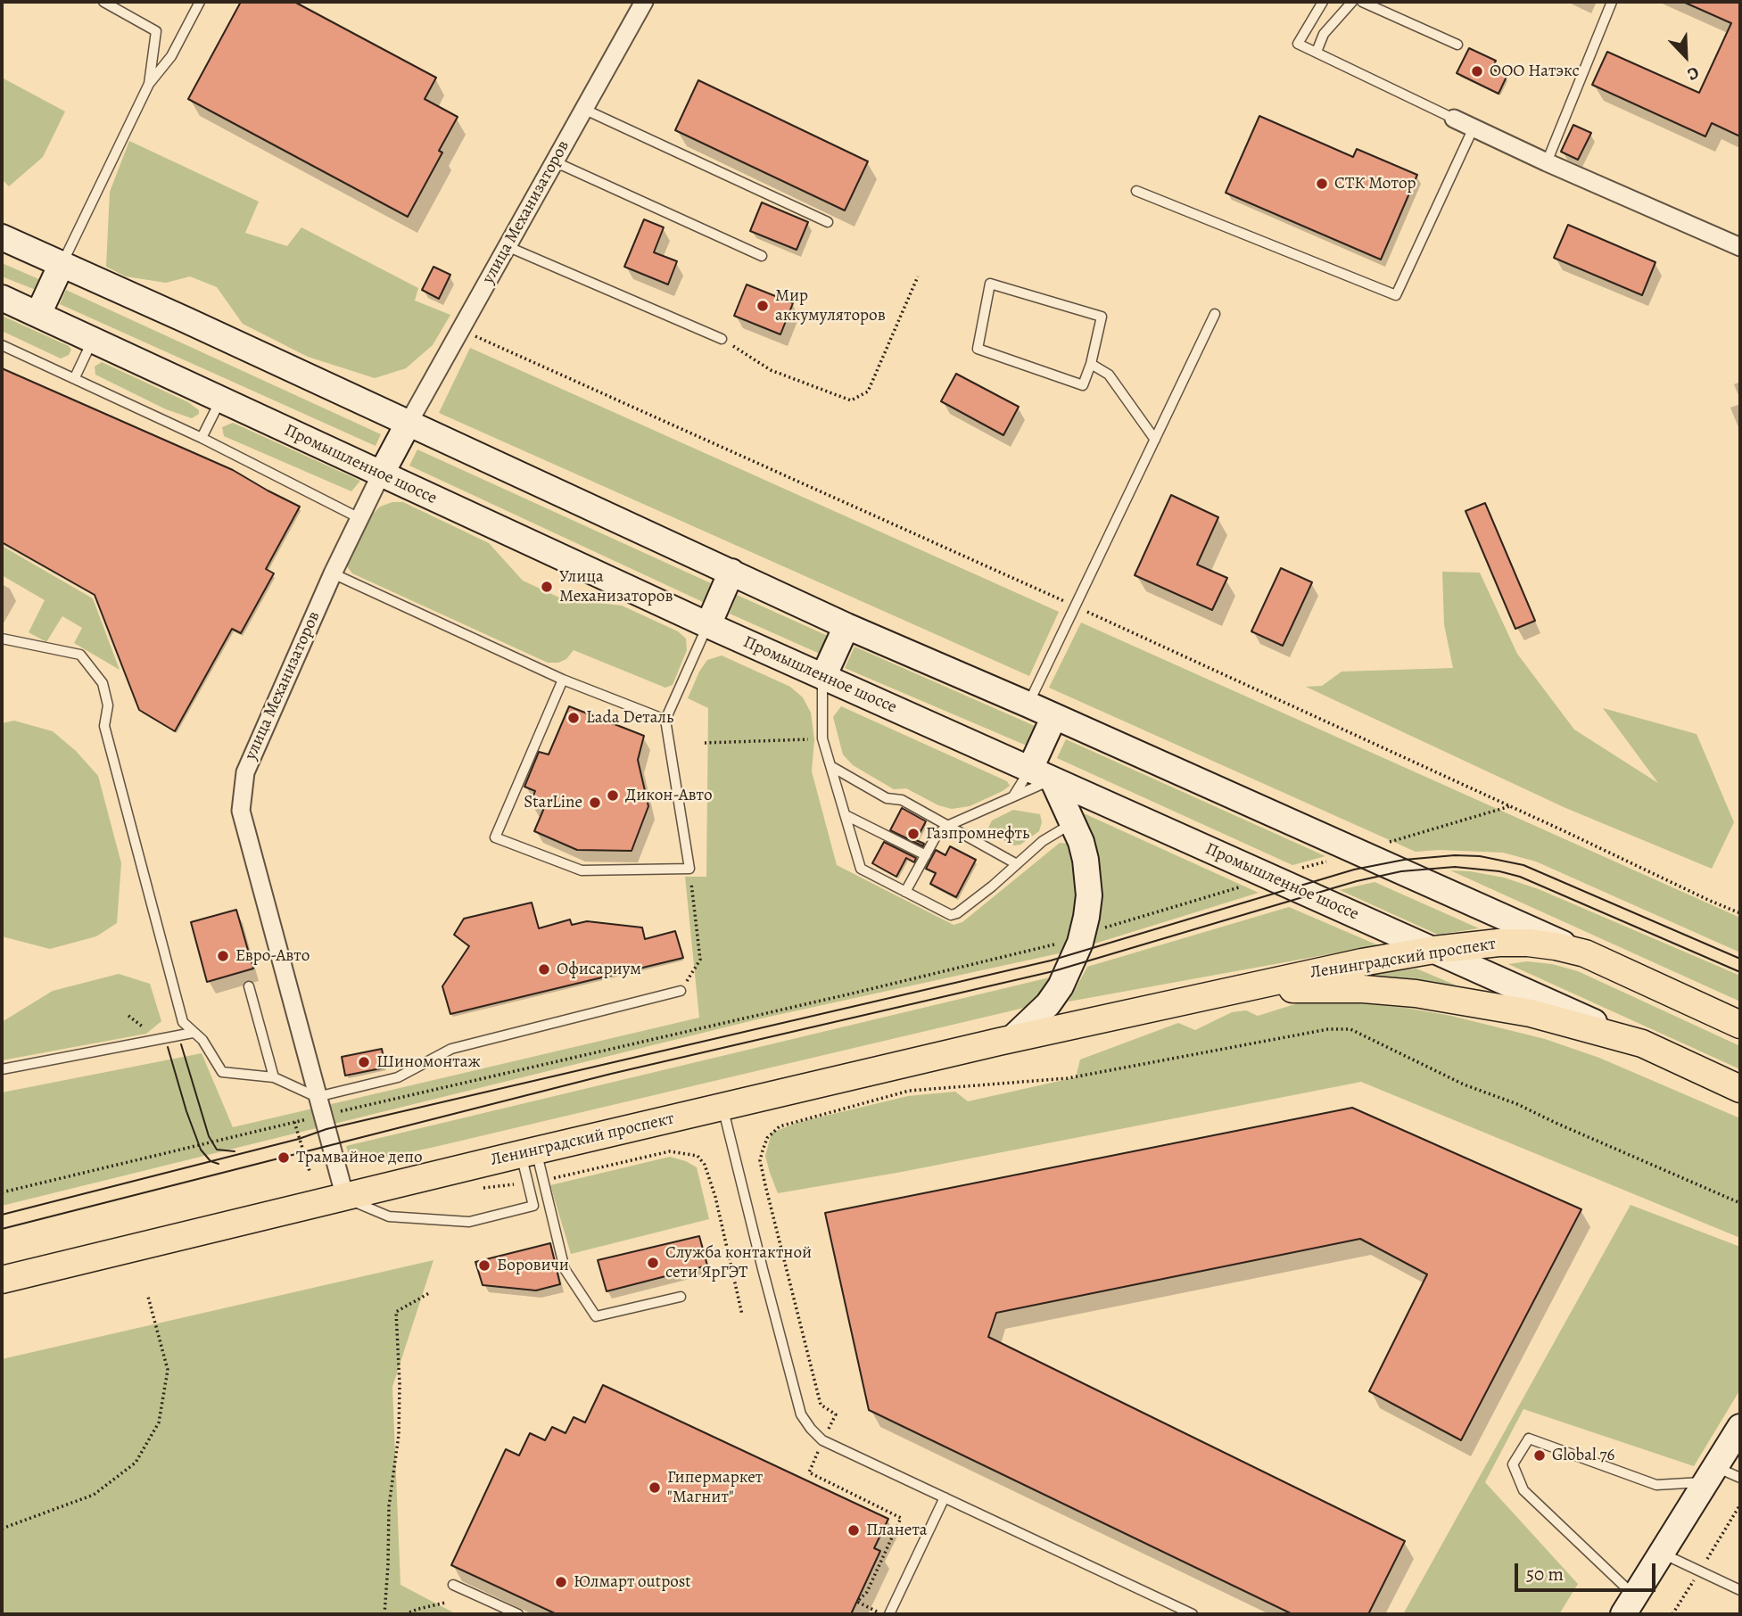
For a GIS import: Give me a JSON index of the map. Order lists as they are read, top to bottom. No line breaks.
{"streets":{"main road":["Промышленное шоссе","Ленинградский проспект"],"street":["улица Механизаторов"]},"crossings":[["улица Механизаторов","Промышленное шоссе"],["улица Механизаторов","Ленинградский проспект"],["Промышленное шоссе","Ленинградский проспект"]],"places":["ООО Натэкс","СТК Мотор","Мир аккумуляторов","Улица Механизаторов","Lada Dеталь","Дикон-Авто","StarLine","Газпромнефть","Евро-Авто","Офисариум","Шиномонтаж","Трамвайное депо","Служба контактной сети ЯрГЭТ","Боровичи","Global 76","Гипермаркет \"Магнит\"","Планета","Юлмарт outpost"],"scale_bar":"50 m","north":"bottom right"}
